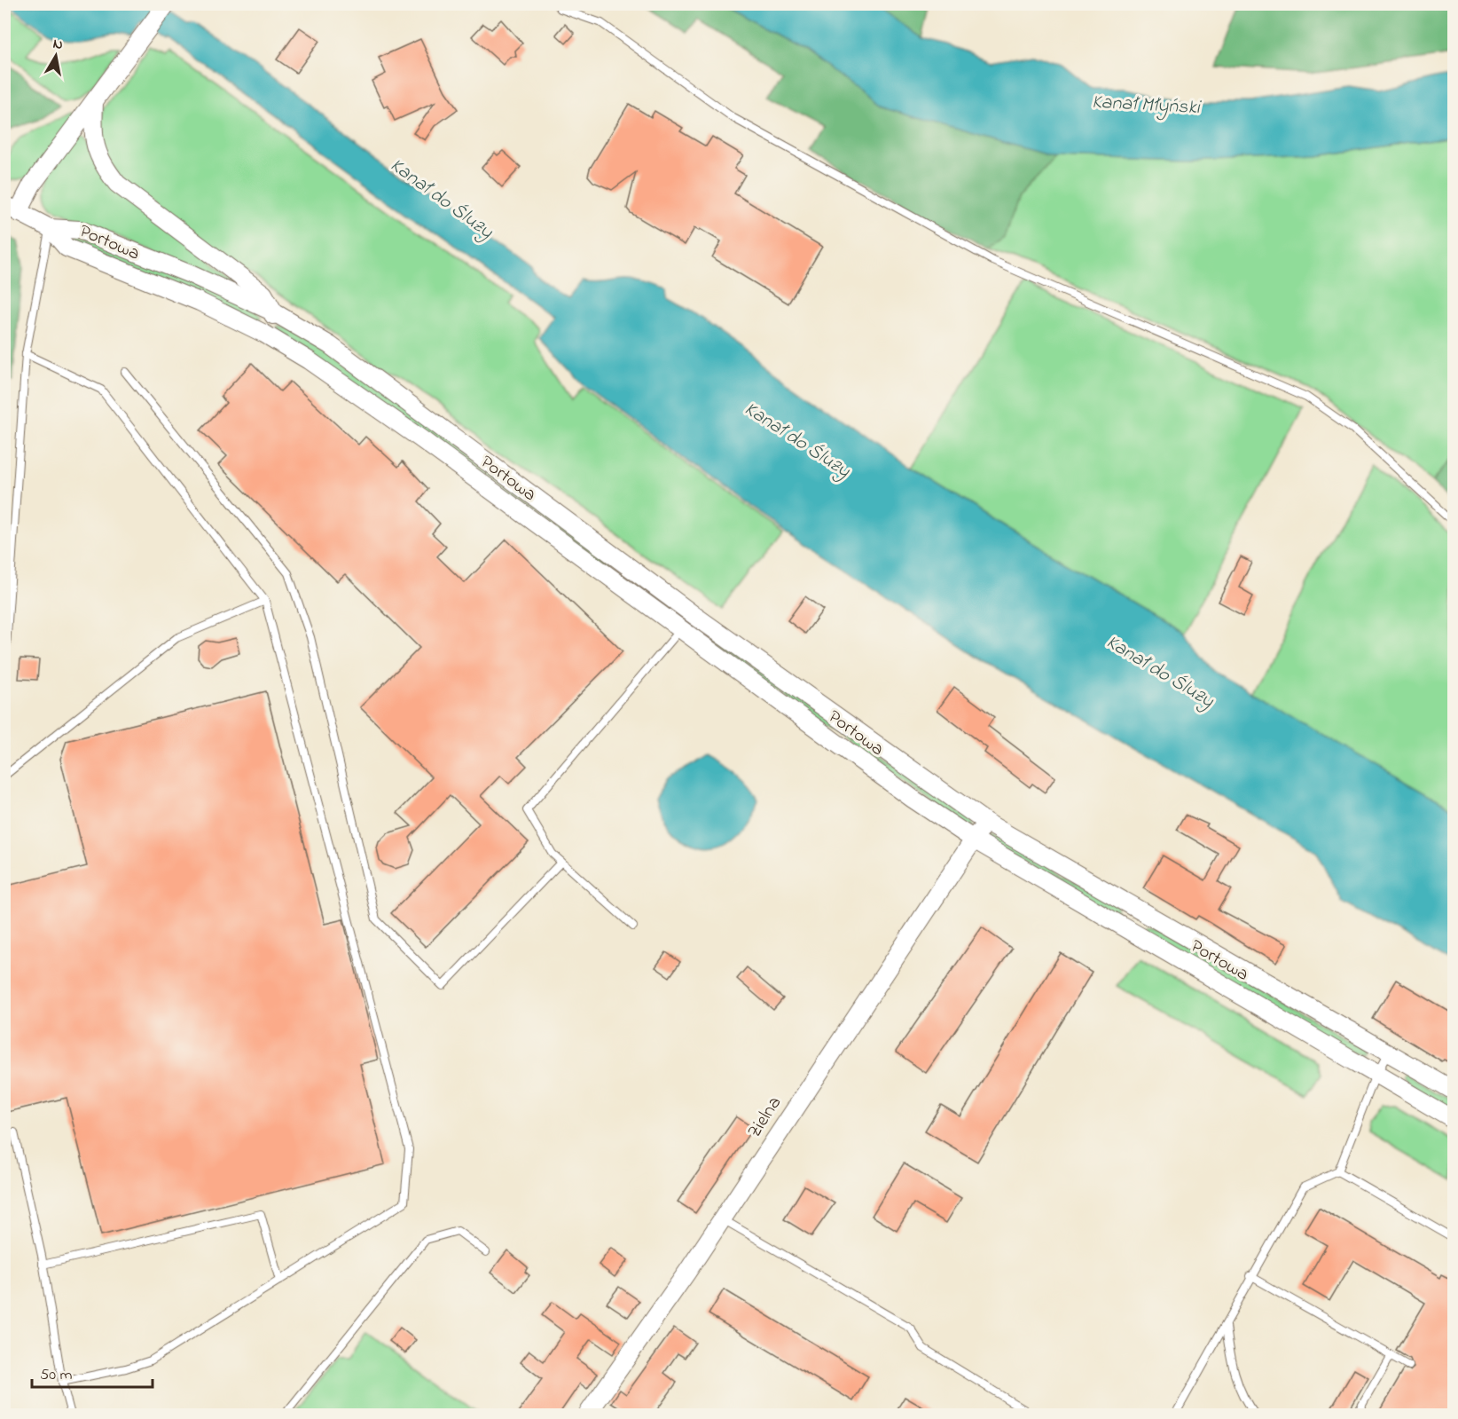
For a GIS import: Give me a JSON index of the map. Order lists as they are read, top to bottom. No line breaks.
{"streets":{"street":["Portowa","Zielna"]},"crossings":[["Portowa","Zielna"]],"water":["Kanał Młyński","Kanał do Śluzy"],"scale_bar":"50 m","north":"top"}
